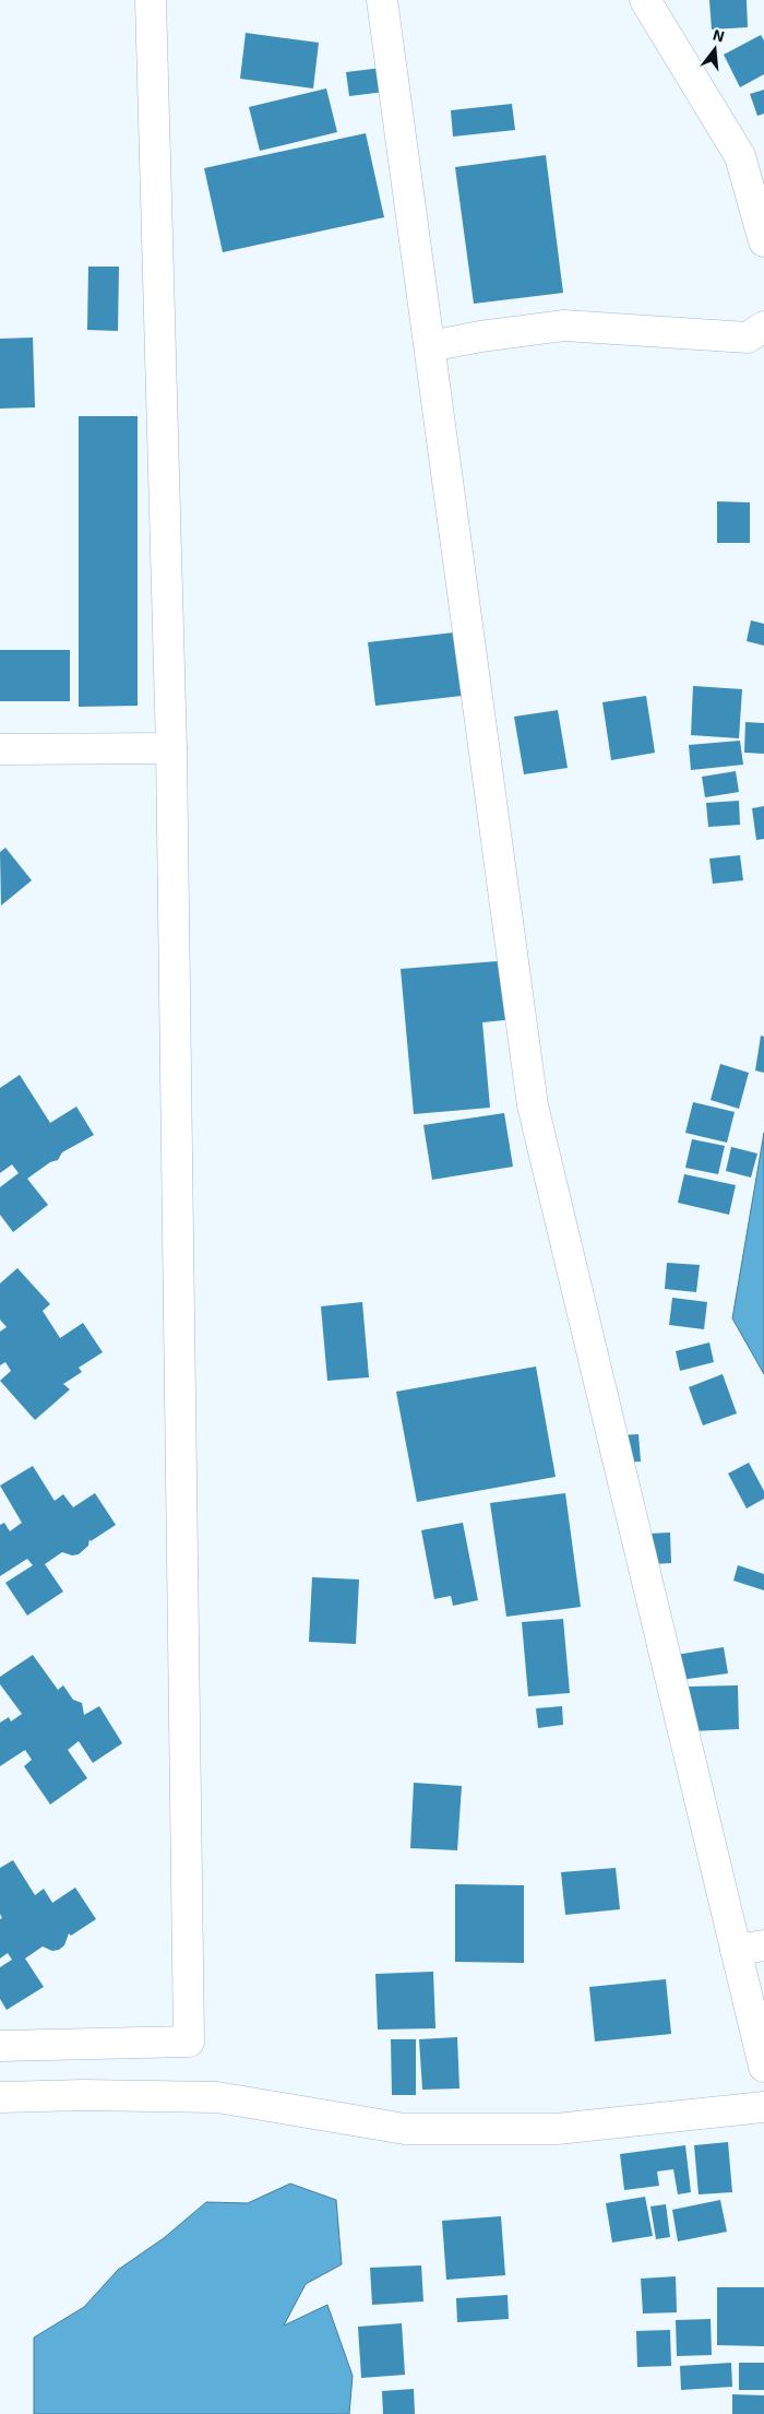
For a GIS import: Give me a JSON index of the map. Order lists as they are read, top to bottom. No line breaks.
{"north":"top"}
